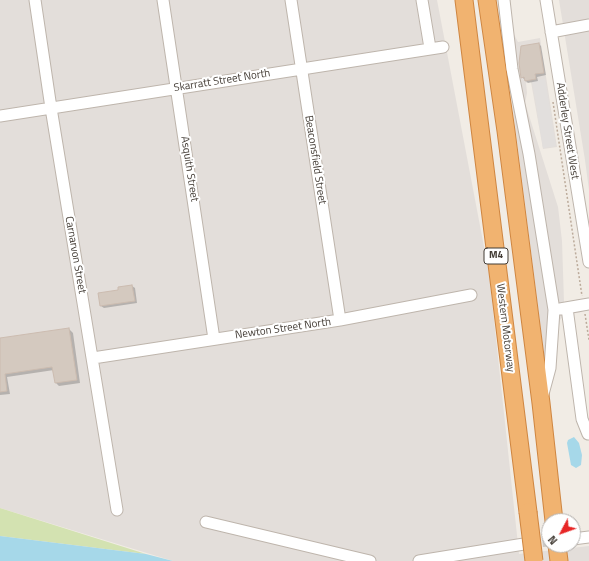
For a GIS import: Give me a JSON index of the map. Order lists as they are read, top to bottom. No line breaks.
{"streets":{"highway":["M4","Western Motorway"],"street":["Skarratt Street North","Adderley Street West","Beaconsfield Street","Asquith Street","Carnarvon Street","Newton Street North"]},"crossings":[["Skarratt Street North","Beaconsfield Street"],["Skarratt Street North","Asquith Street"],["Skarratt Street North","Carnarvon Street"],["Beaconsfield Street","Newton Street North"],["Asquith Street","Newton Street North"],["Carnarvon Street","Newton Street North"]],"north":"bottom left"}
